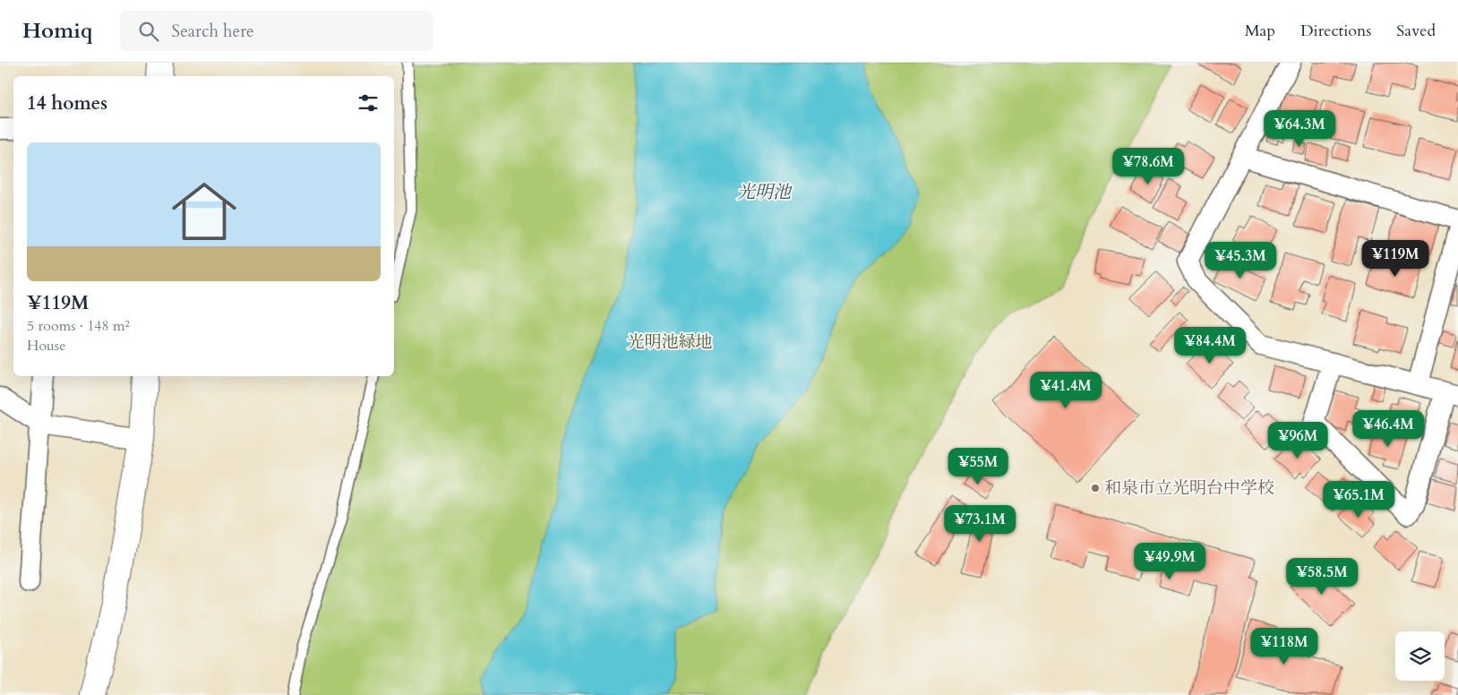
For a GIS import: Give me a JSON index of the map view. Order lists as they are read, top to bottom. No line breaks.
{"water":["光明池"],"parks":["光明池緑地"],"places":["和泉市立光明台中学校"],"page":{"header":"Homiq","search":"Search here","nav":["Map","Directions","Saved"],"heading":"14 homes","price":["¥64.3M","¥78.6M","¥119M","¥45.3M","¥84.4M","¥41.4M","¥46.4M","¥96M","¥55M","¥65.1M","¥73.1M","¥49.9M","¥58.5M","¥118M"],"list":[{"name":"¥119M","note":"5 rooms · 148 m² · House"}]}}
